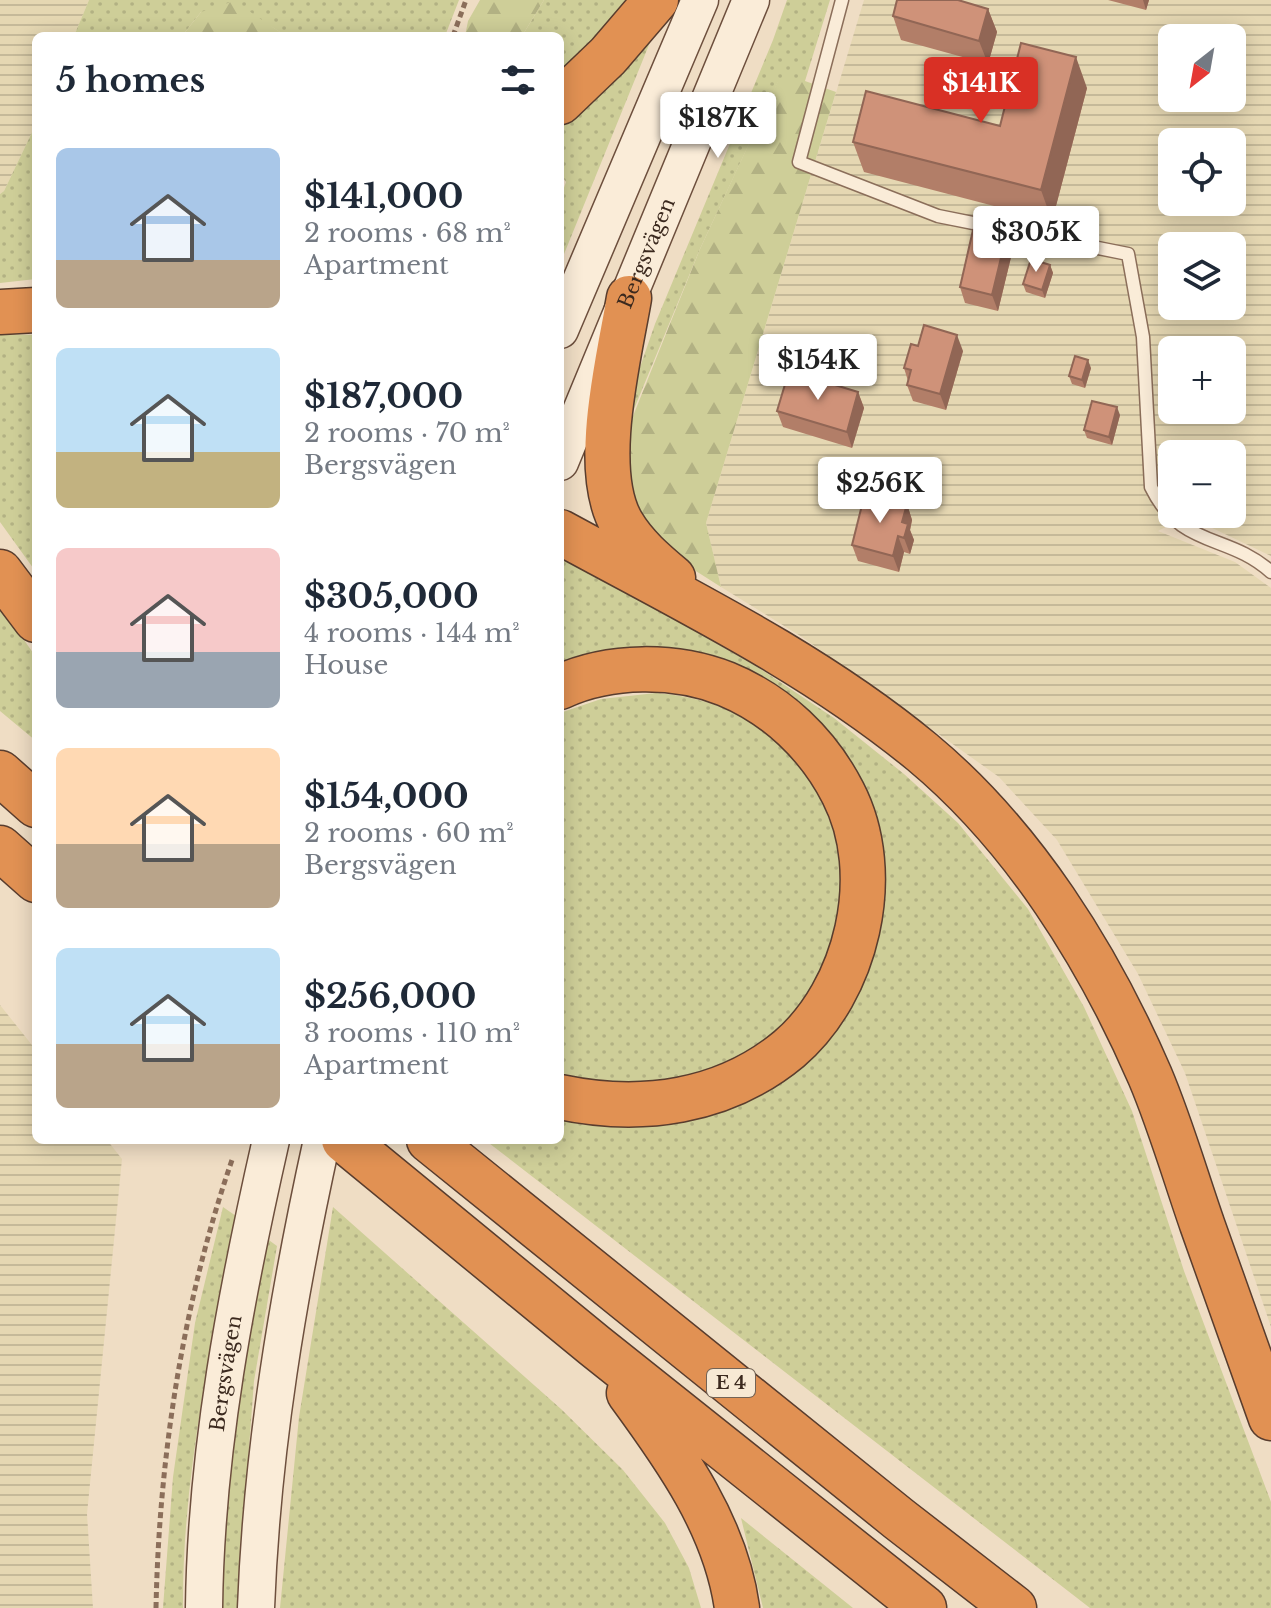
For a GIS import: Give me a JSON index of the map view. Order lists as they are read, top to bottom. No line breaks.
{"streets":{"highway":["E 4"],"main road":["Bergsvägen"]},"north":"bottom left","page":{"map_buttons":["+","−"],"heading":"5 homes","price":["$141K","$187K","$305K","$154K","$256K"],"list":[{"name":"$141,000","note":"2 rooms · 68 m² · Apartment"},{"name":"$187,000","note":"2 rooms · 70 m² · Bergsvägen"},{"name":"$305,000","note":"4 rooms · 144 m² · House"},{"name":"$154,000","note":"2 rooms · 60 m² · Bergsvägen"},{"name":"$256,000","note":"3 rooms · 110 m² · Apartment"}]}}
